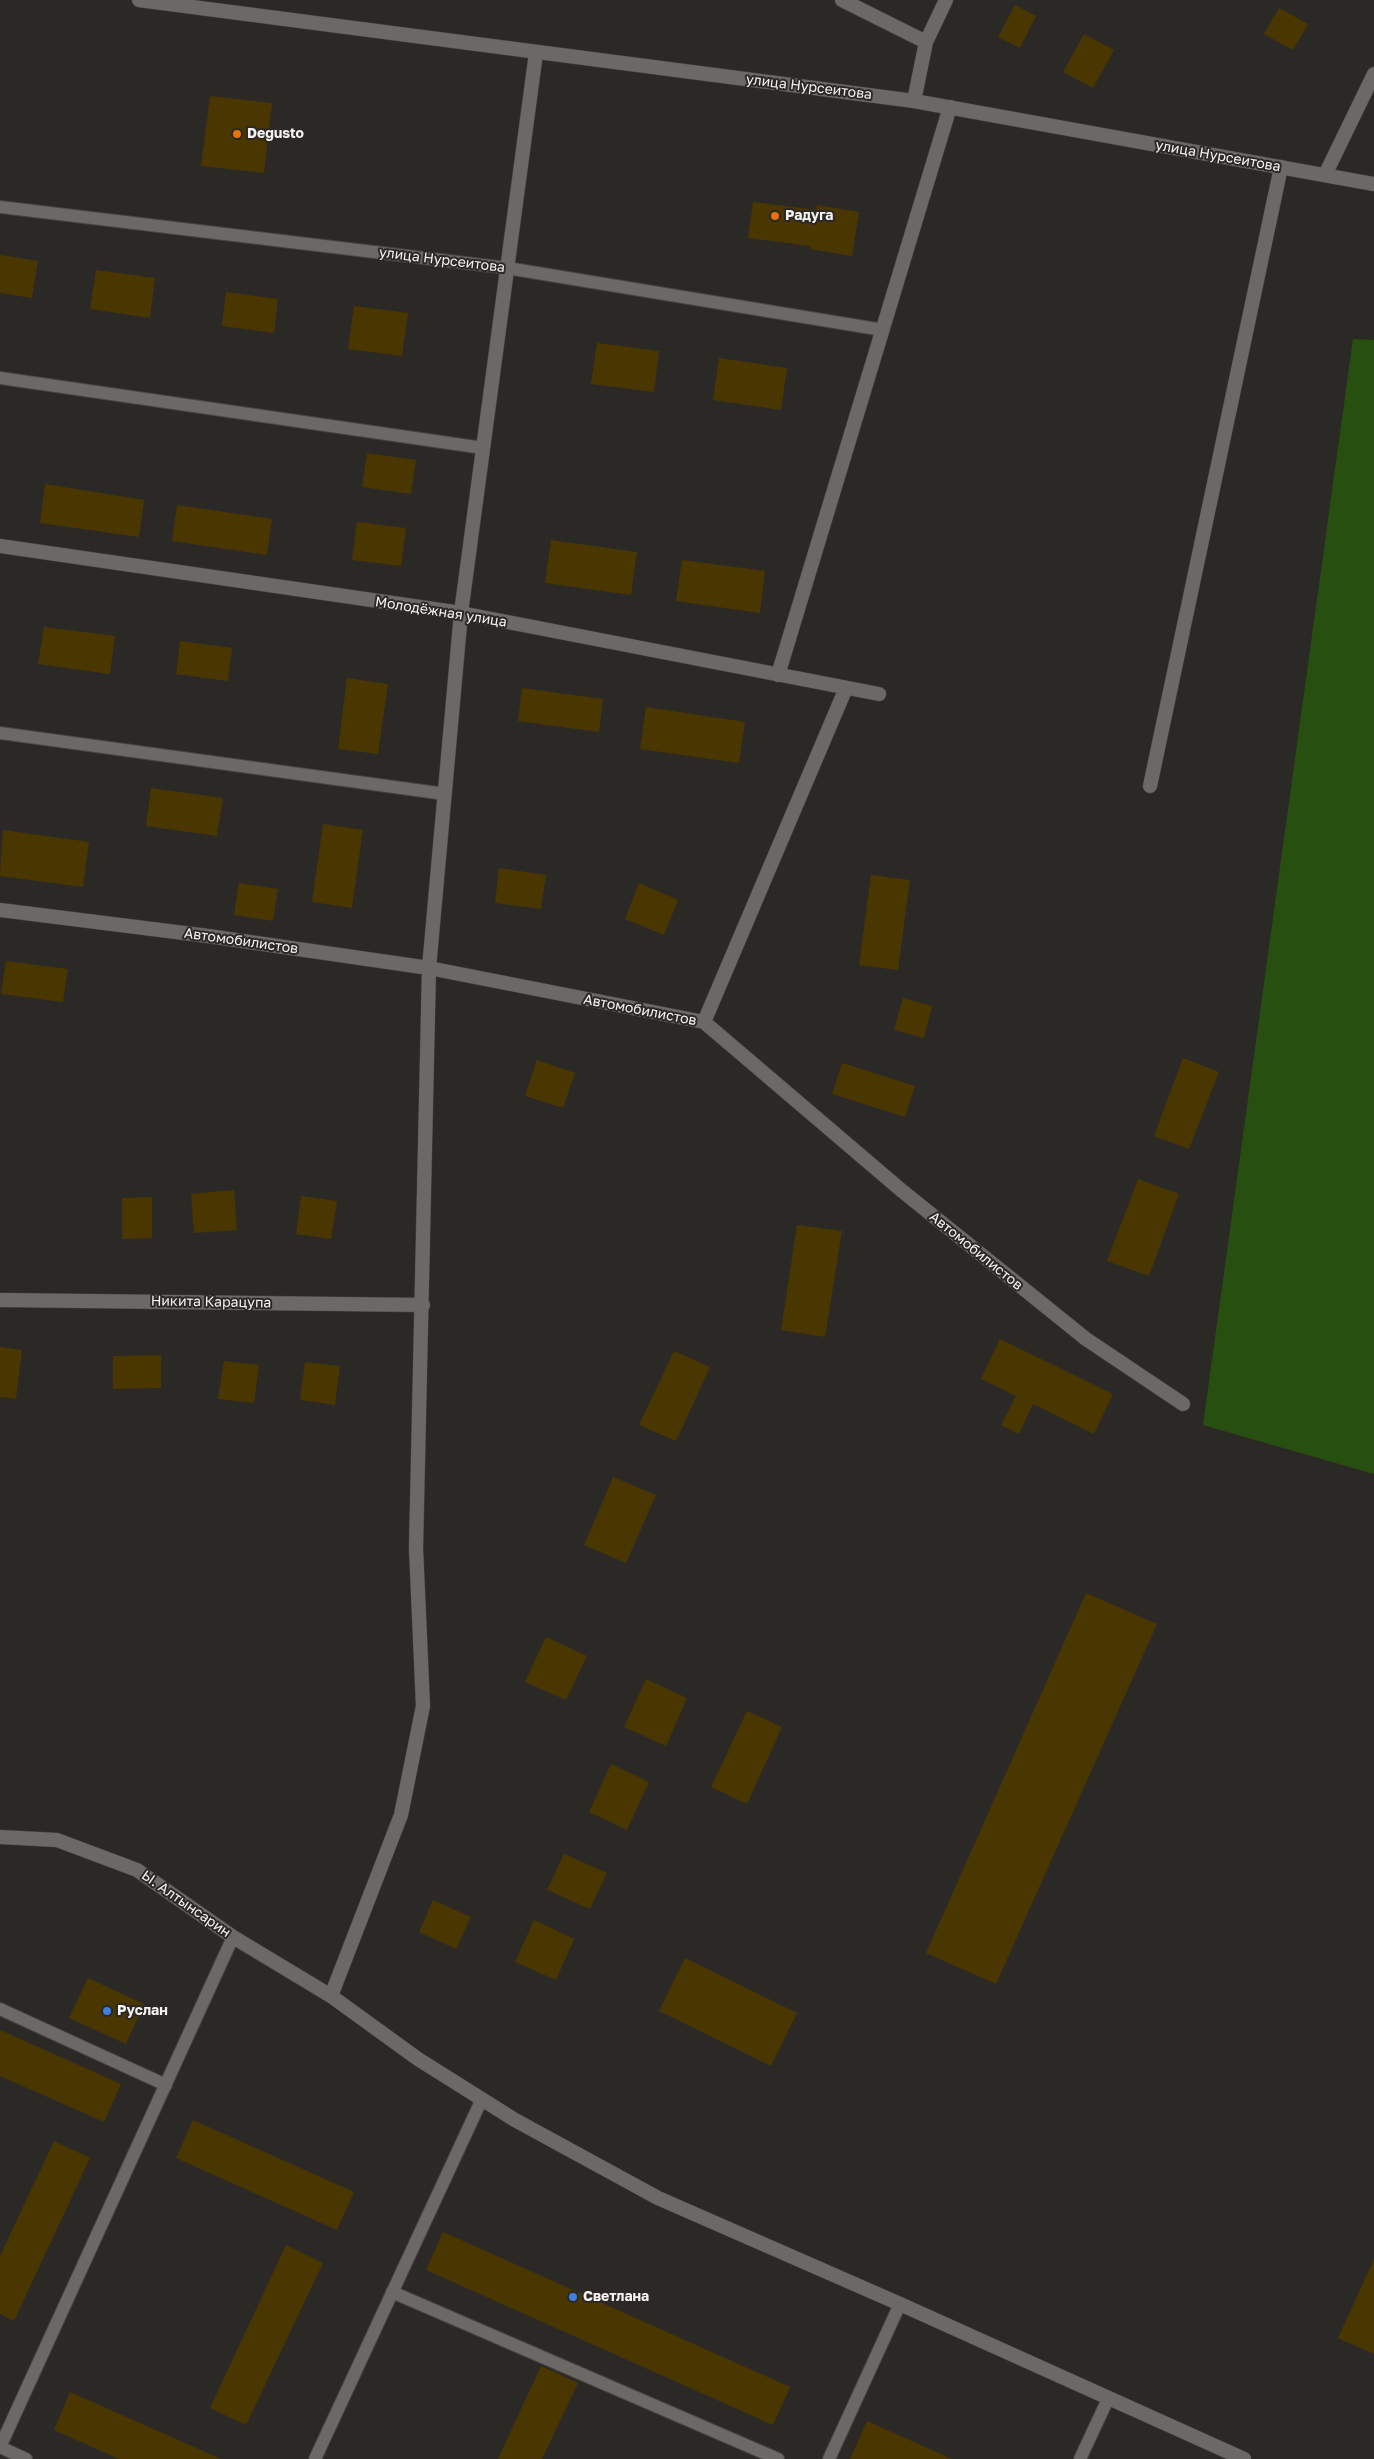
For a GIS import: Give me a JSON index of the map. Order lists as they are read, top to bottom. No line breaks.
{"streets":{"street":["улица Нурсеитова","Молодёжная улица","Автомобилистов","Никита Карацупа","Ы. Алтынсарин"]},"places":["Degusto","Радуга","Руслан","Светлана"]}
